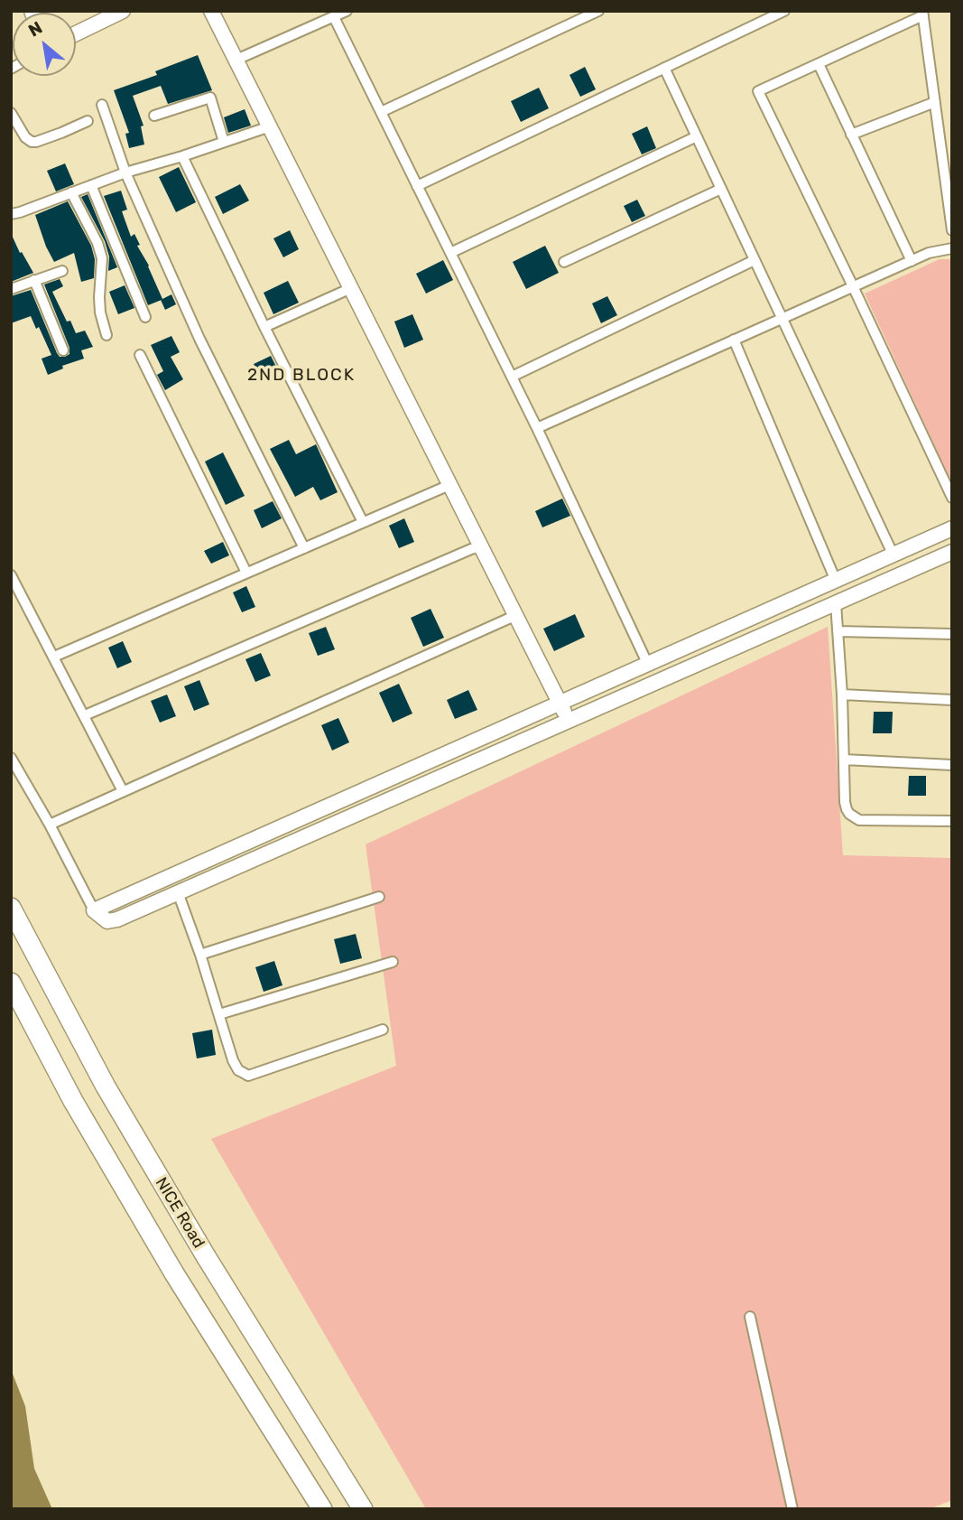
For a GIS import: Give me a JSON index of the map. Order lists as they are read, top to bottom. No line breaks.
{"streets":{"highway":["NICE Road"]},"districts":["2ND BLOCK"],"north":"top left"}
